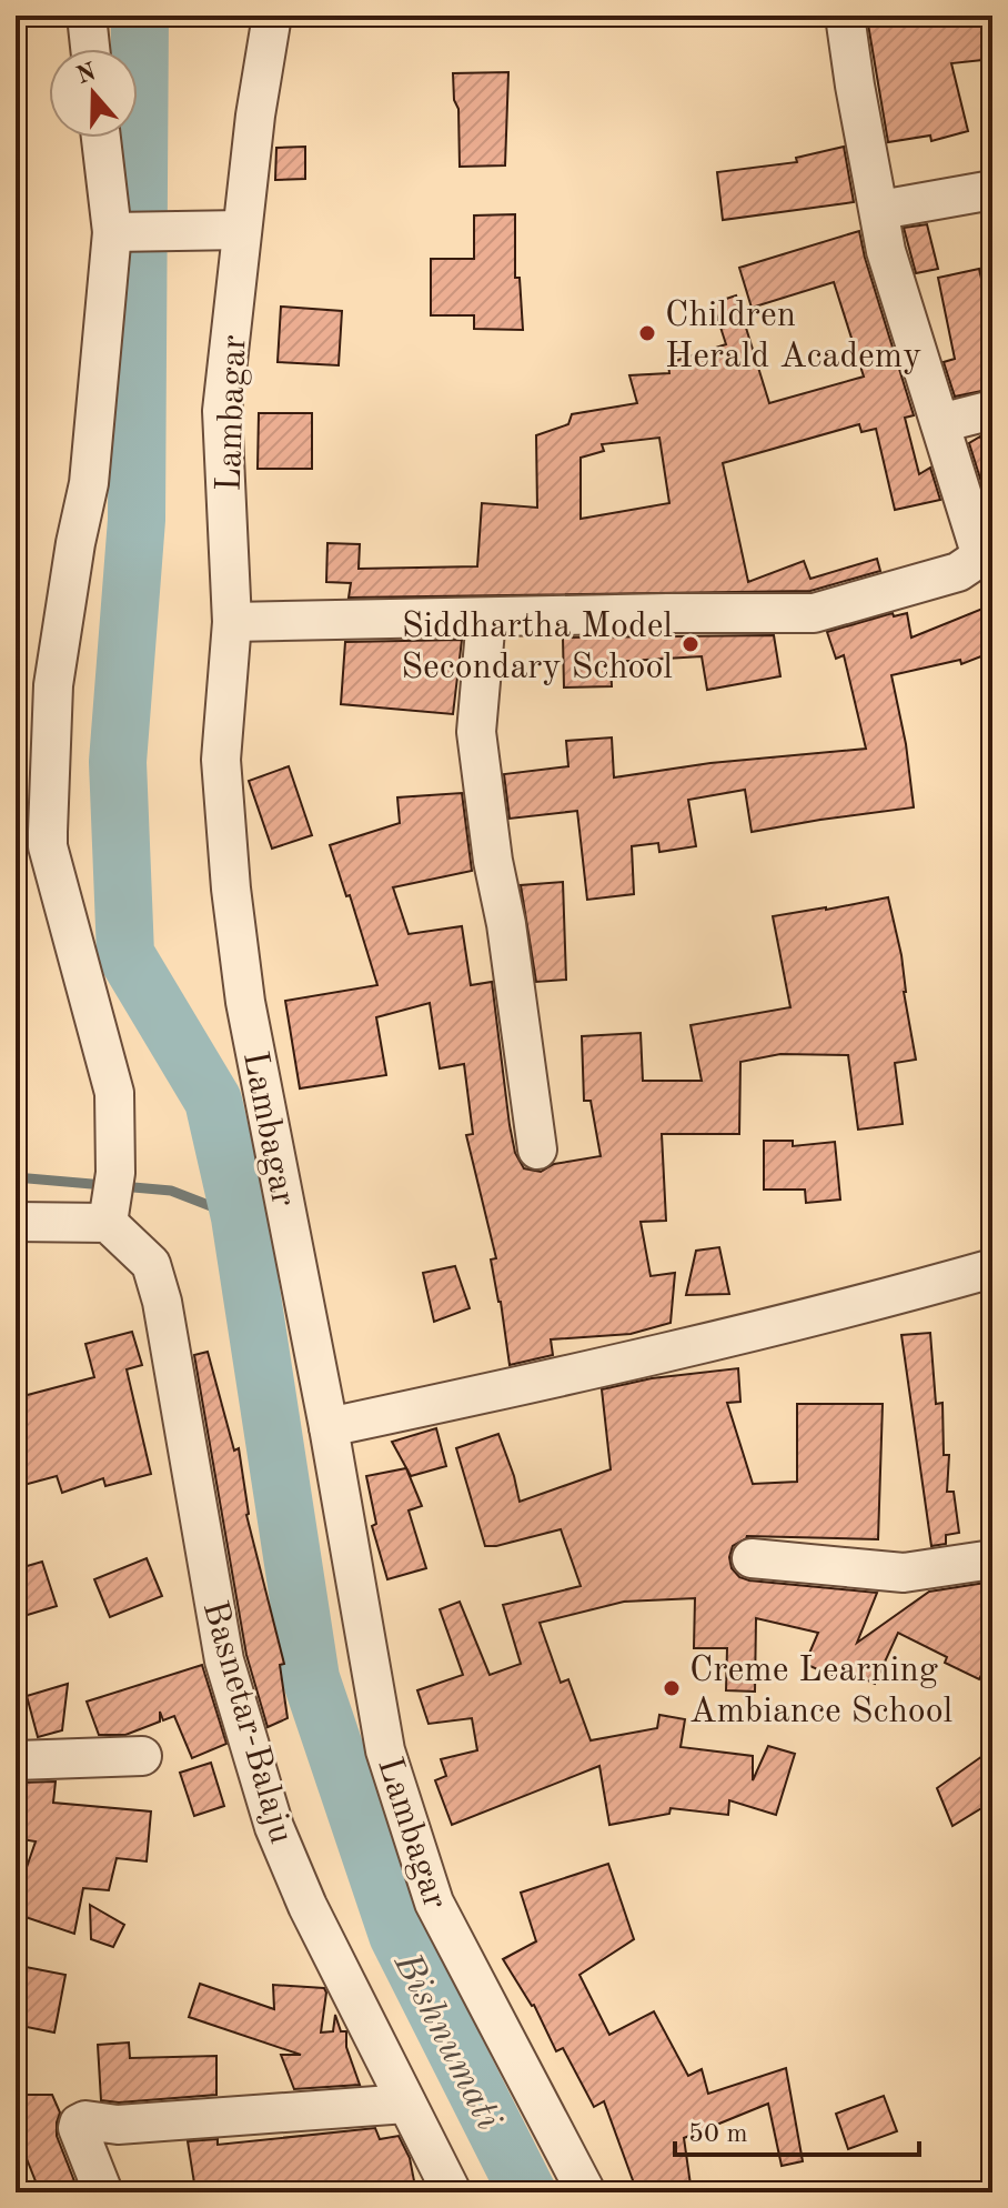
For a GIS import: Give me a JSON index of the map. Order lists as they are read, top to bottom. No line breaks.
{"streets":{"street":["Lambagar","Basnetar-Balaju"]},"water":["Bishnumati"],"places":["Children Herald Academy","Siddhartha Model Secondary School","Creme Learning Ambiance School"],"scale_bar":"50 m","north":"top"}
